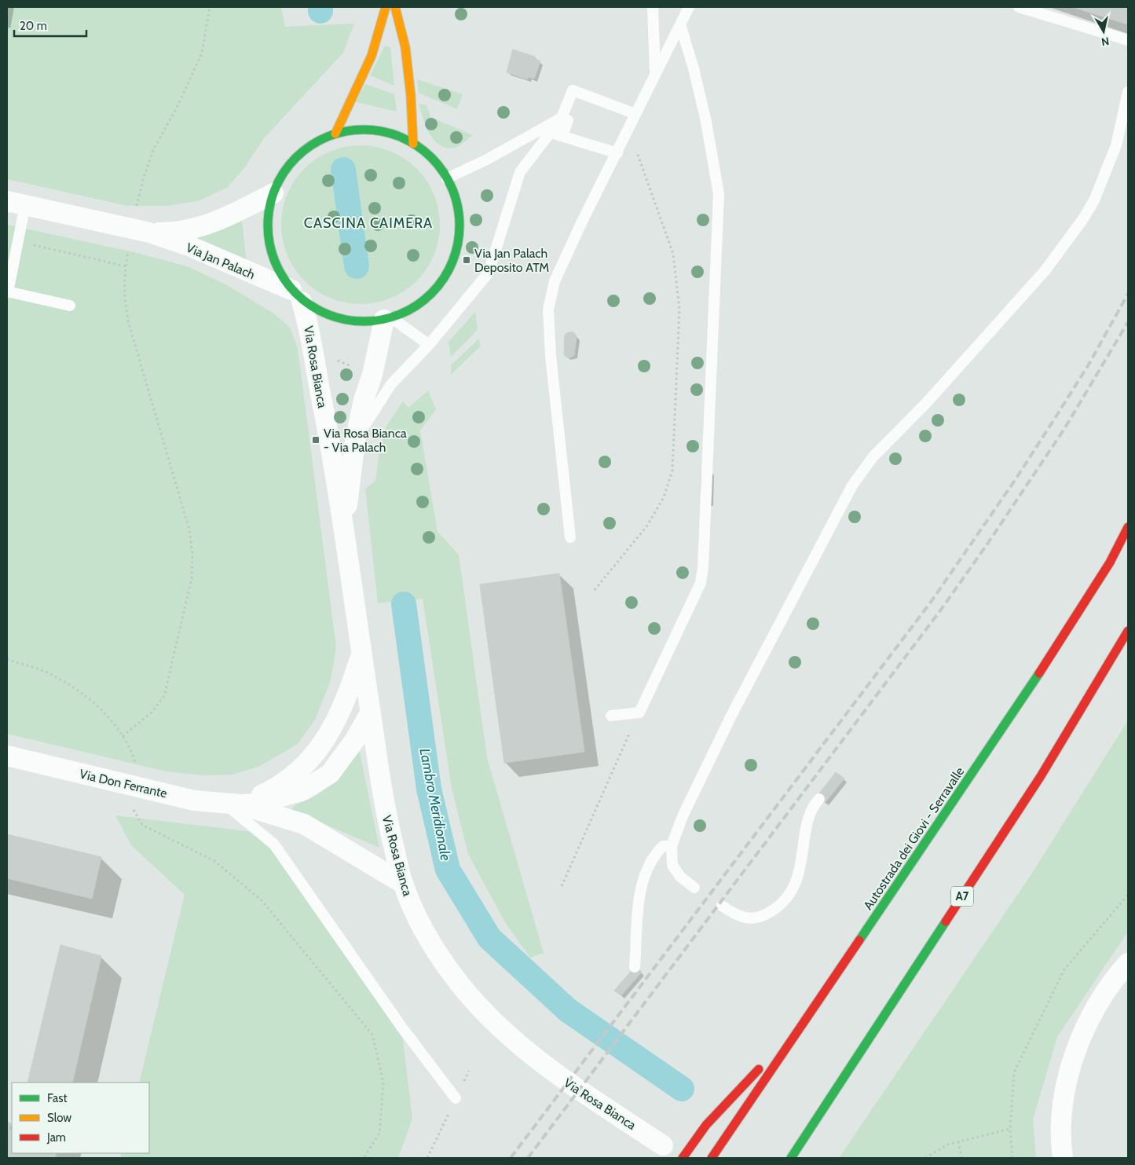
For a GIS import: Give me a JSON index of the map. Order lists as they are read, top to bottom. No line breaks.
{"streets":{"main road":["Via Rosa Bianca","Autostrada dei Giovi - Serravalle","A7"],"street":["Via Jan Palach","Via Don Ferrante"]},"crossings":[["Via Jan Palach","Via Rosa Bianca"],["Via Rosa Bianca","Via Don Ferrante"]],"districts":["CASCINA CAIMERA"],"water":["Lambro Meridionale"],"places":{"transit":["Via Jan Palach Deposito ATM","Via Rosa Bianca - Via Palach"]},"legend":["Fast","Slow","Jam"],"scale_bar":"20 m","north":"bottom"}
